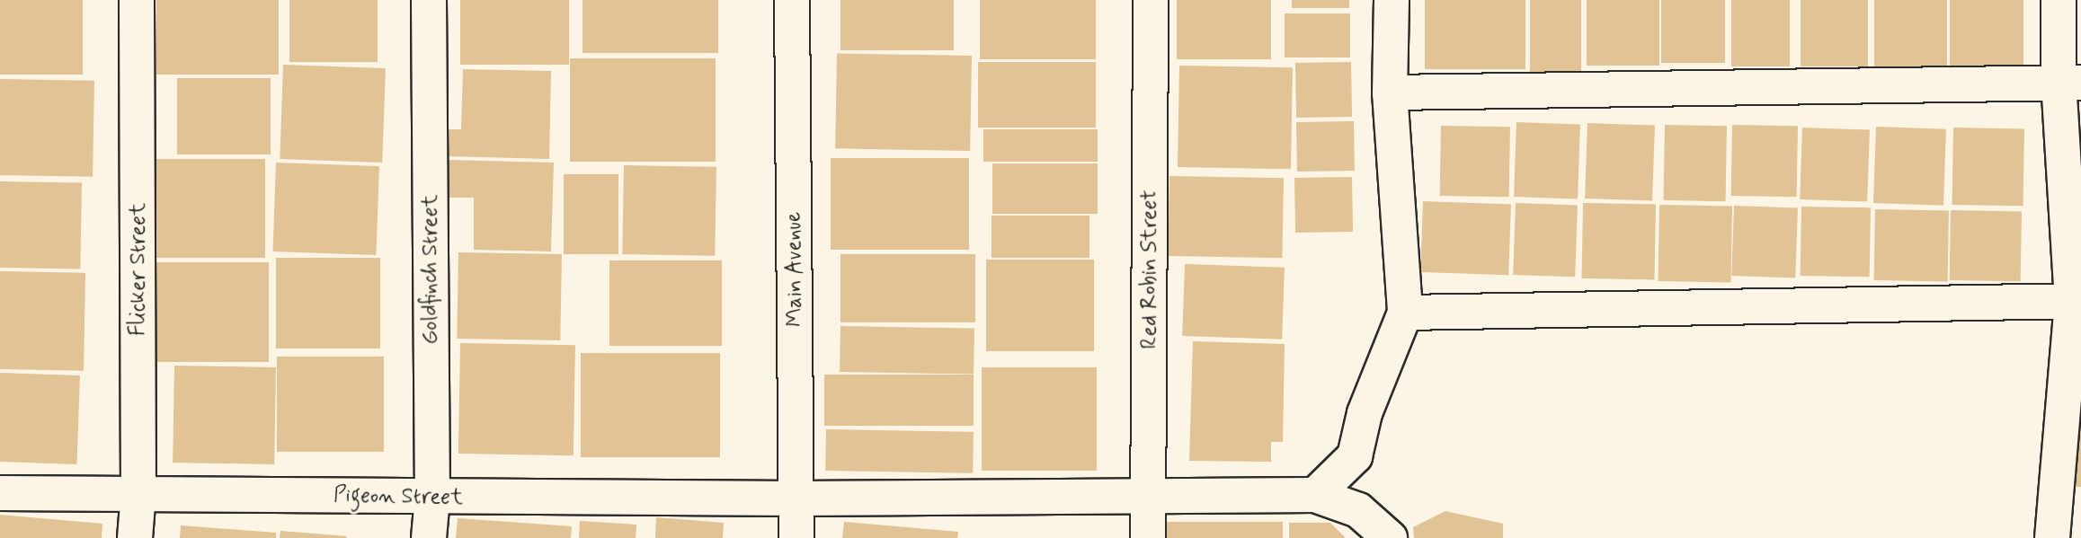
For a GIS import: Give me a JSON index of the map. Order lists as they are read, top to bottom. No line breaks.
{"streets":{"street":["Flicker Street","Goldfinch Street","Main Avenue","Red Robin Street","Pigeon Street"]},"crossings":[["Flicker Street","Pigeon Street"],["Goldfinch Street","Pigeon Street"],["Main Avenue","Pigeon Street"],["Red Robin Street","Pigeon Street"]]}
